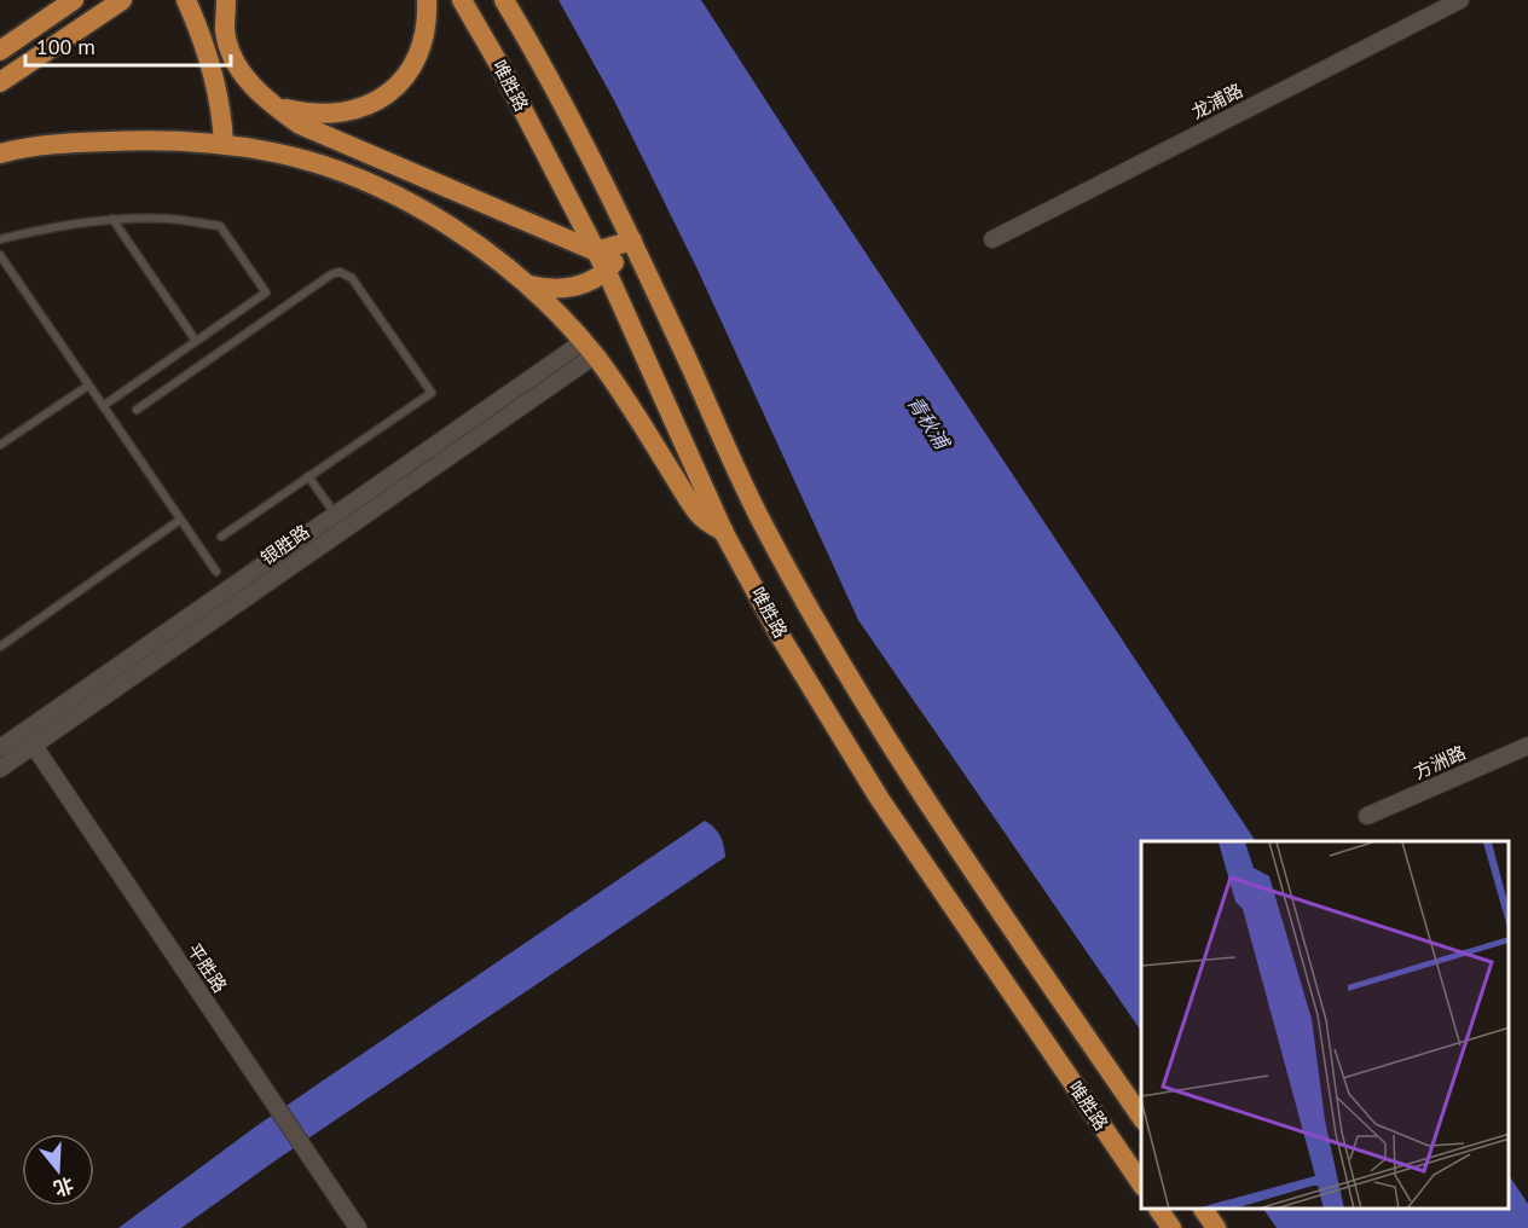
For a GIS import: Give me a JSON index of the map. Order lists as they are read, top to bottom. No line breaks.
{"streets":{"main road":["唯胜路"],"street":["龙浦路","银胜路","方洲路","平胜路"]},"crossings":[["银胜路","平胜路"]],"water":["青秋浦"],"scale_bar":"100 m","north":"bottom"}
